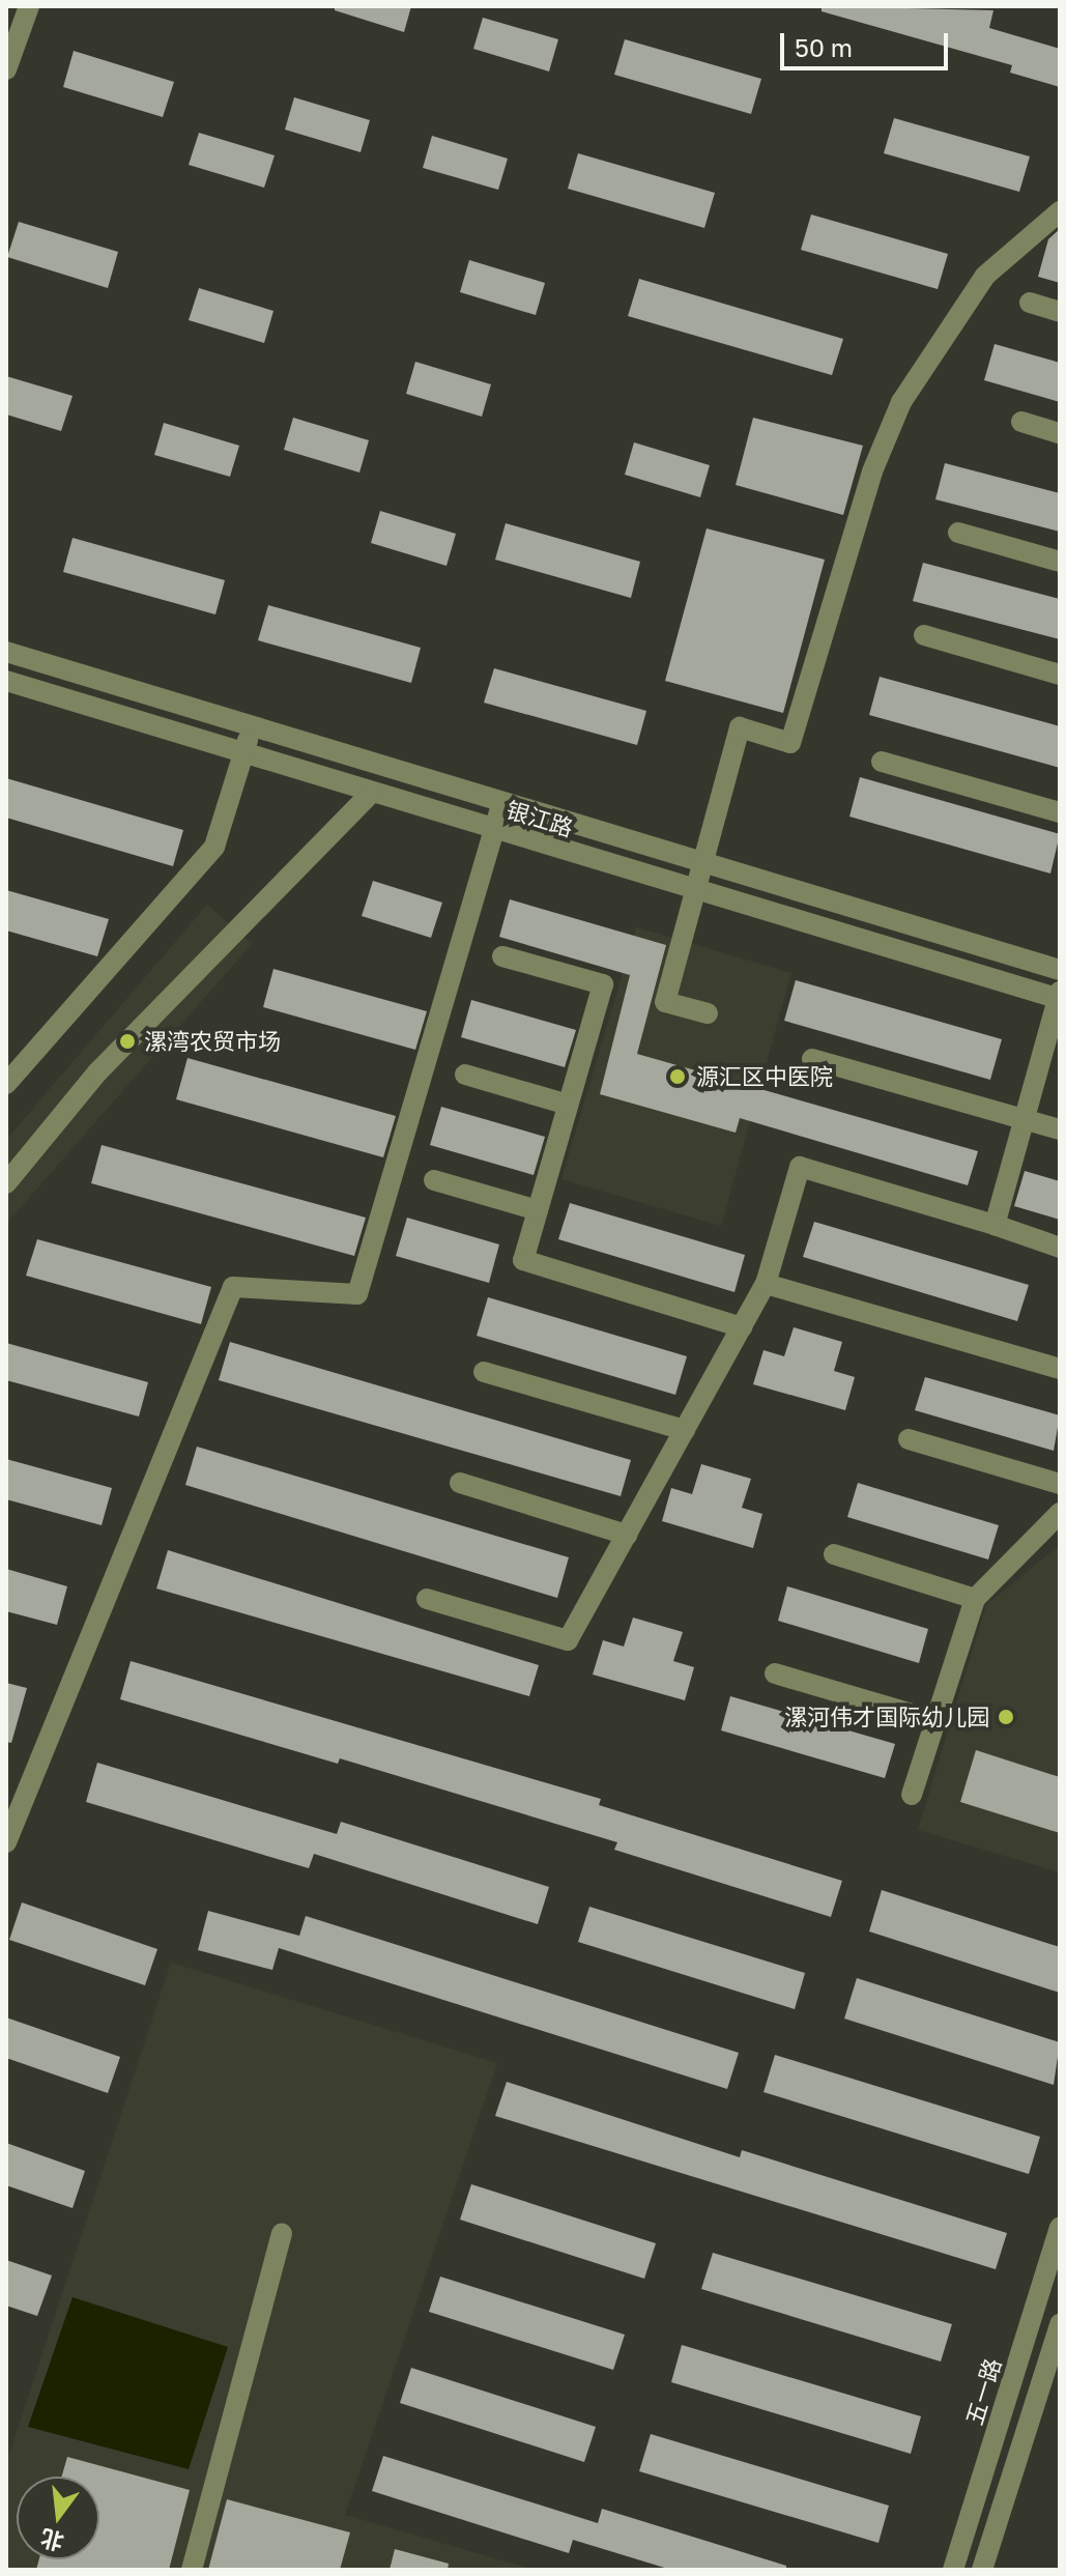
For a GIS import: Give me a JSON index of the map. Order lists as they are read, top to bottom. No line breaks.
{"streets":{"street":["银江路","五一路"]},"places":["漯湾农贸市场","源汇区中医院","漯河伟才国际幼儿园"],"scale_bar":"50 m","north":"bottom"}
